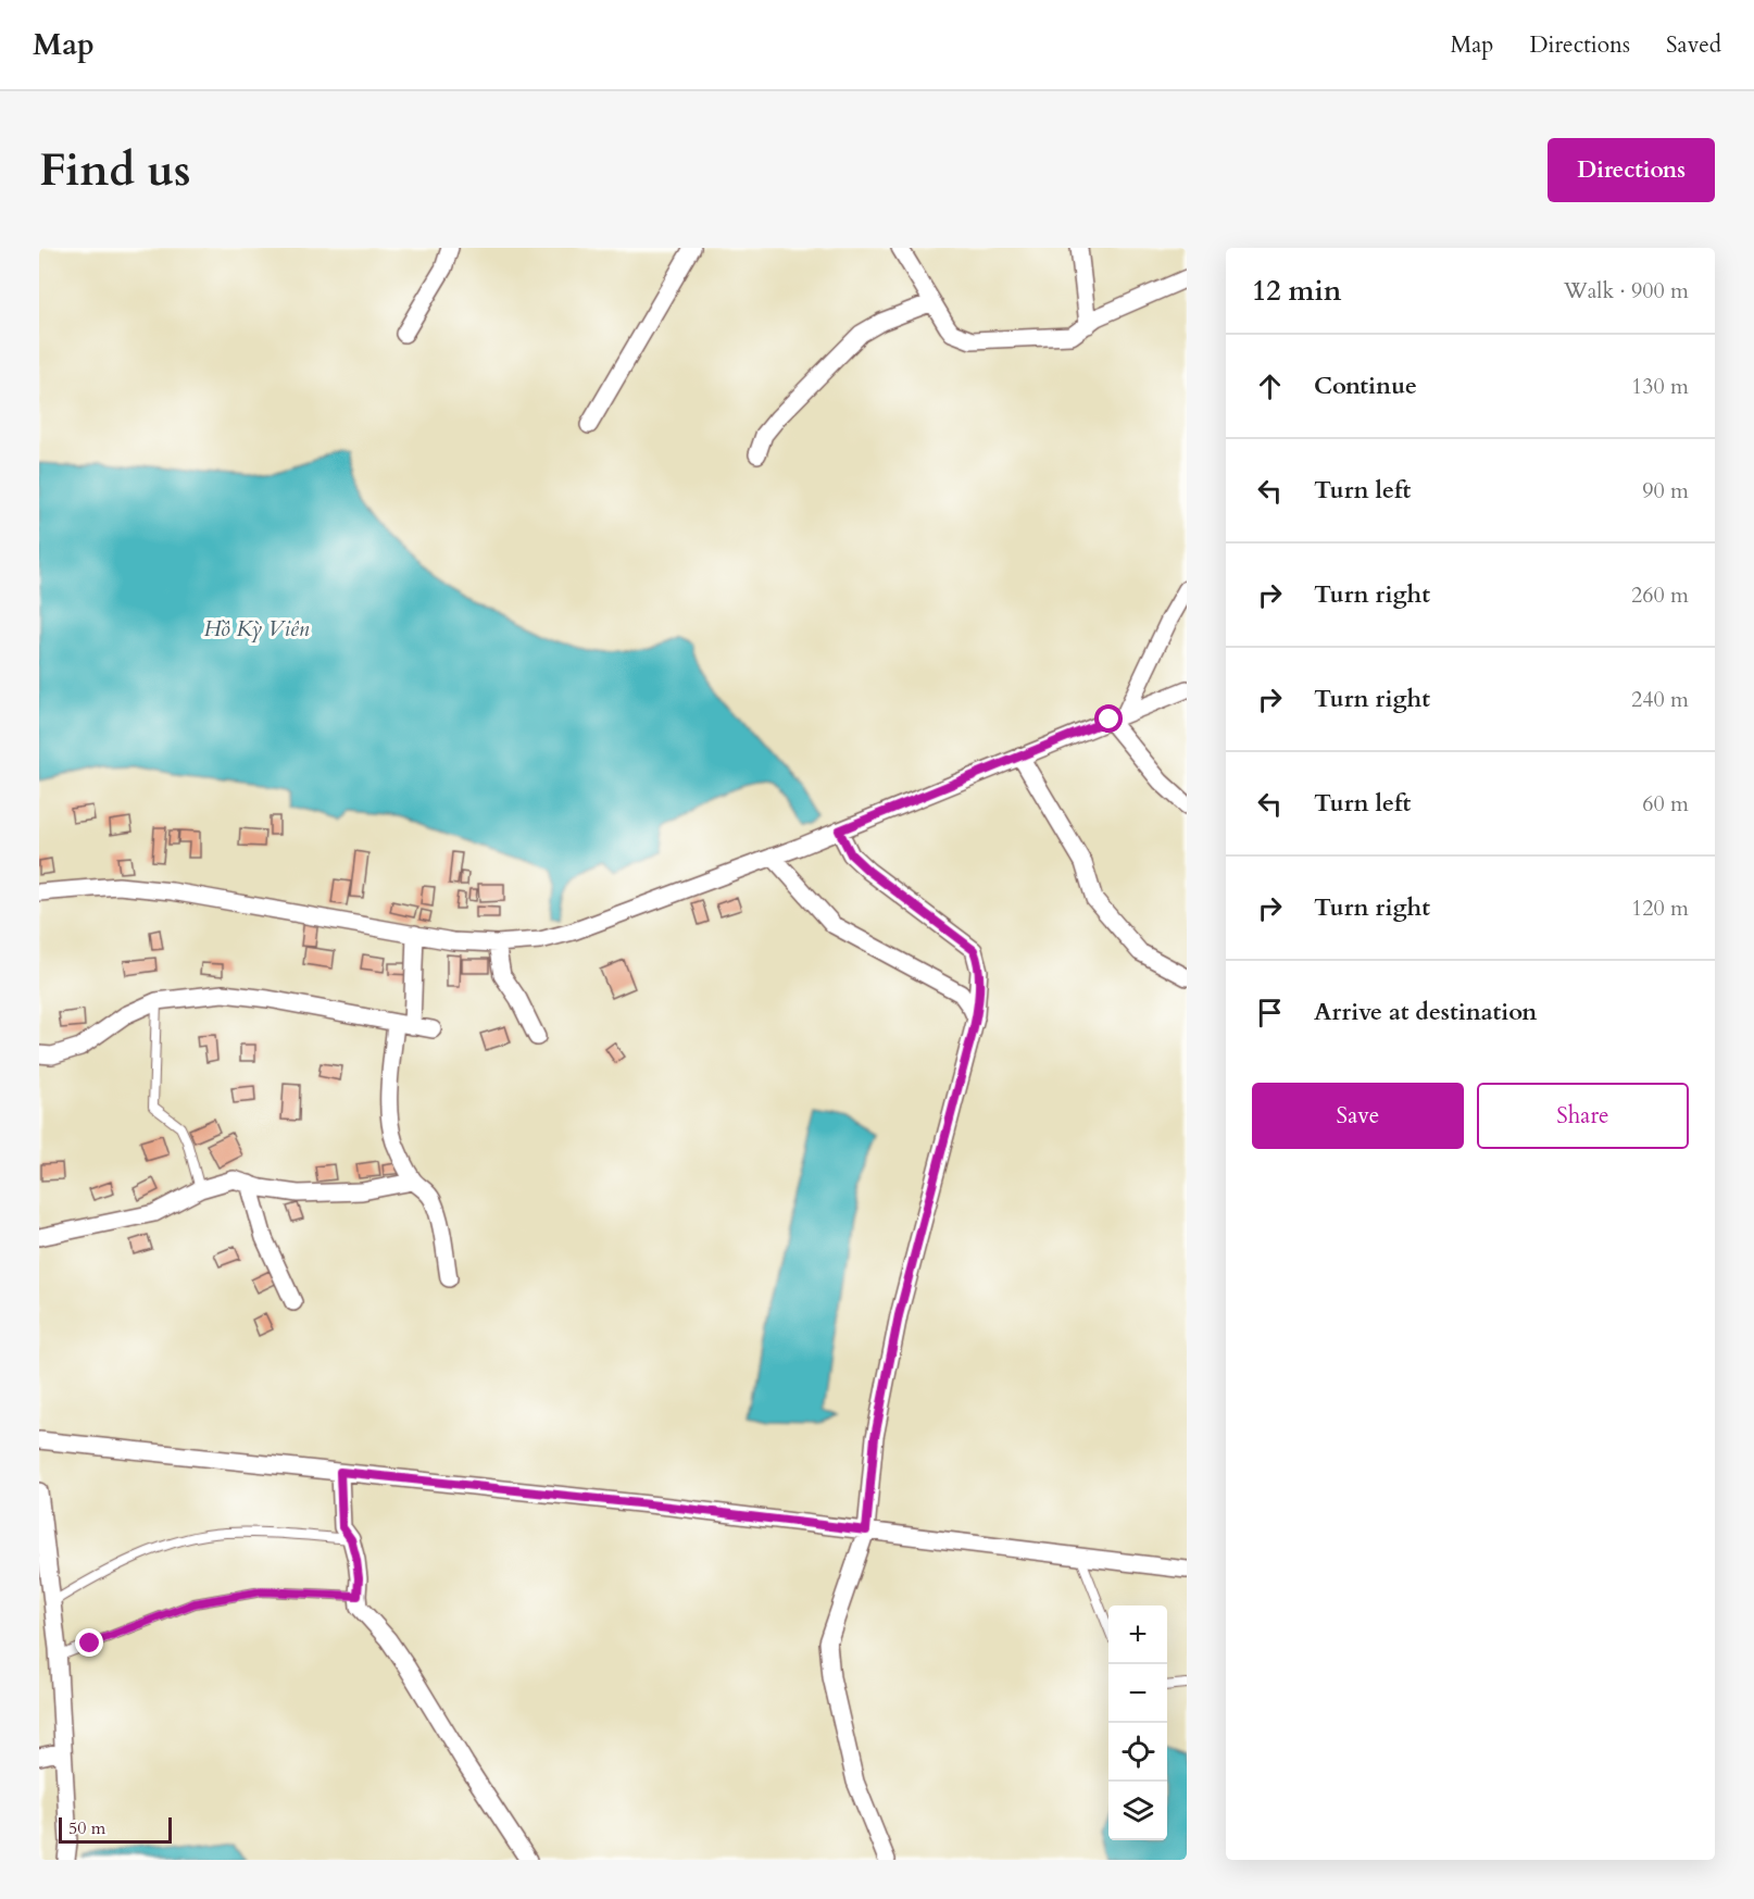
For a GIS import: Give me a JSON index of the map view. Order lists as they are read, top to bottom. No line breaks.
{"water":["Hồ Kỳ Viên"],"scale_bar":"50 m","page":{"header":"Map","nav":["Map","Directions","Saved"],"buttons":["Directions",["Save","Share"]],"title":"Find us","heading":["12 min","Walk · 900 m"],"list":[["Continue","130 m"],["Turn left","90 m"],["Turn right","260 m"],["Turn right","240 m"],["Turn left","60 m"],["Turn right","120 m"],"Arrive at destination"],"map_buttons":["+","−"],"scale":"50 m"}}
